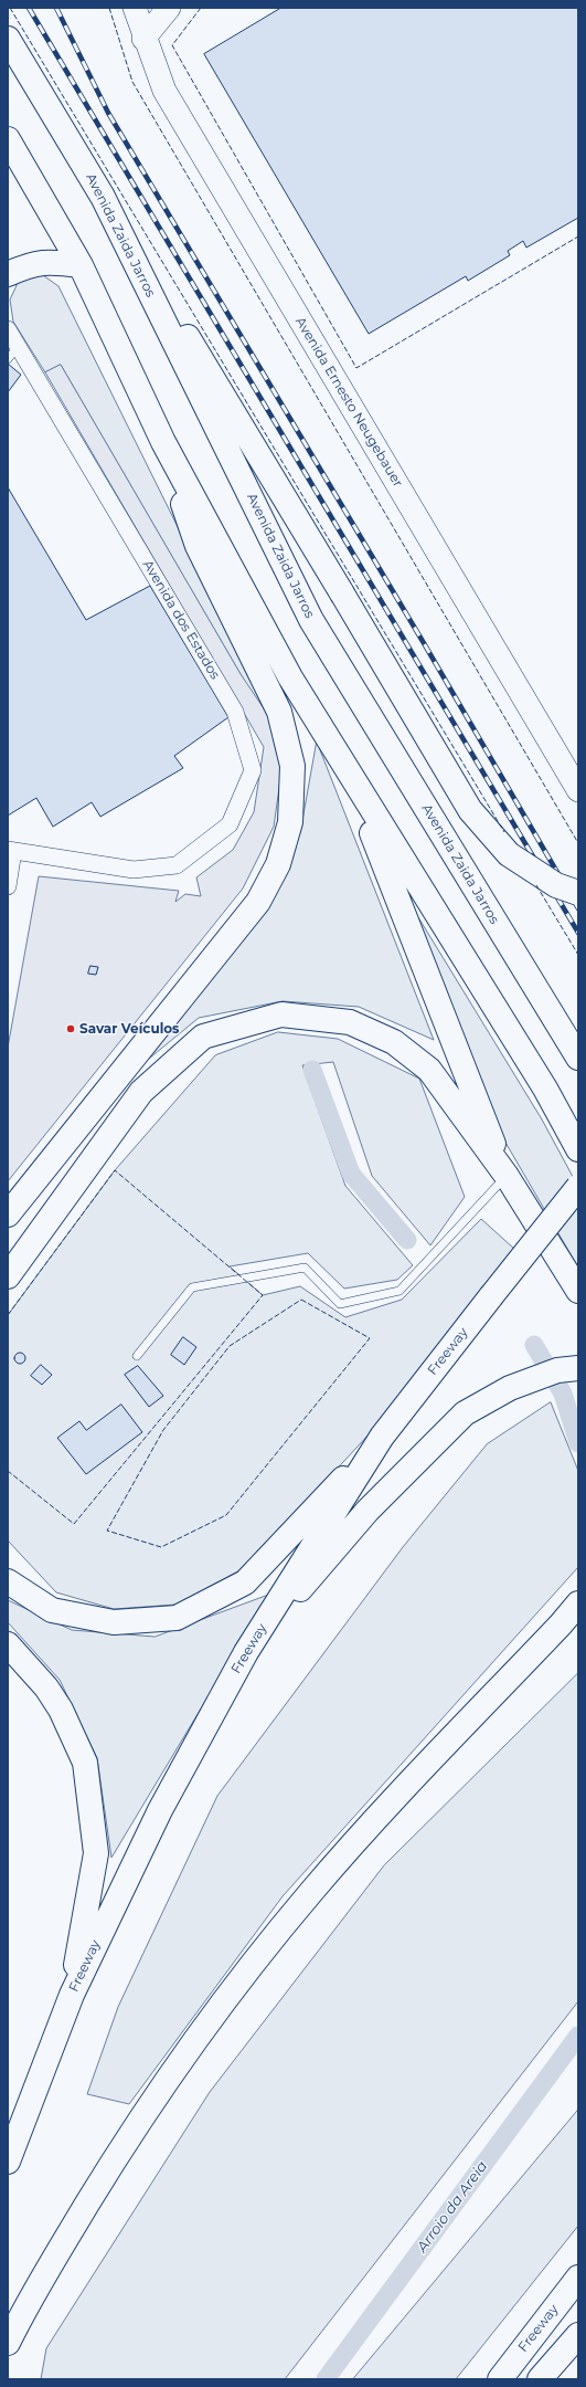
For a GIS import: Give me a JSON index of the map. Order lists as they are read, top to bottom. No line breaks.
{"streets":{"highway":["Avenida Zaida Jarros","Freeway"],"main road":["Avenida Ernesto Neugebauer"],"street":["Avenida dos Estados"]},"water":["Arroio da Areia"],"places":["Savar Veículos"]}
